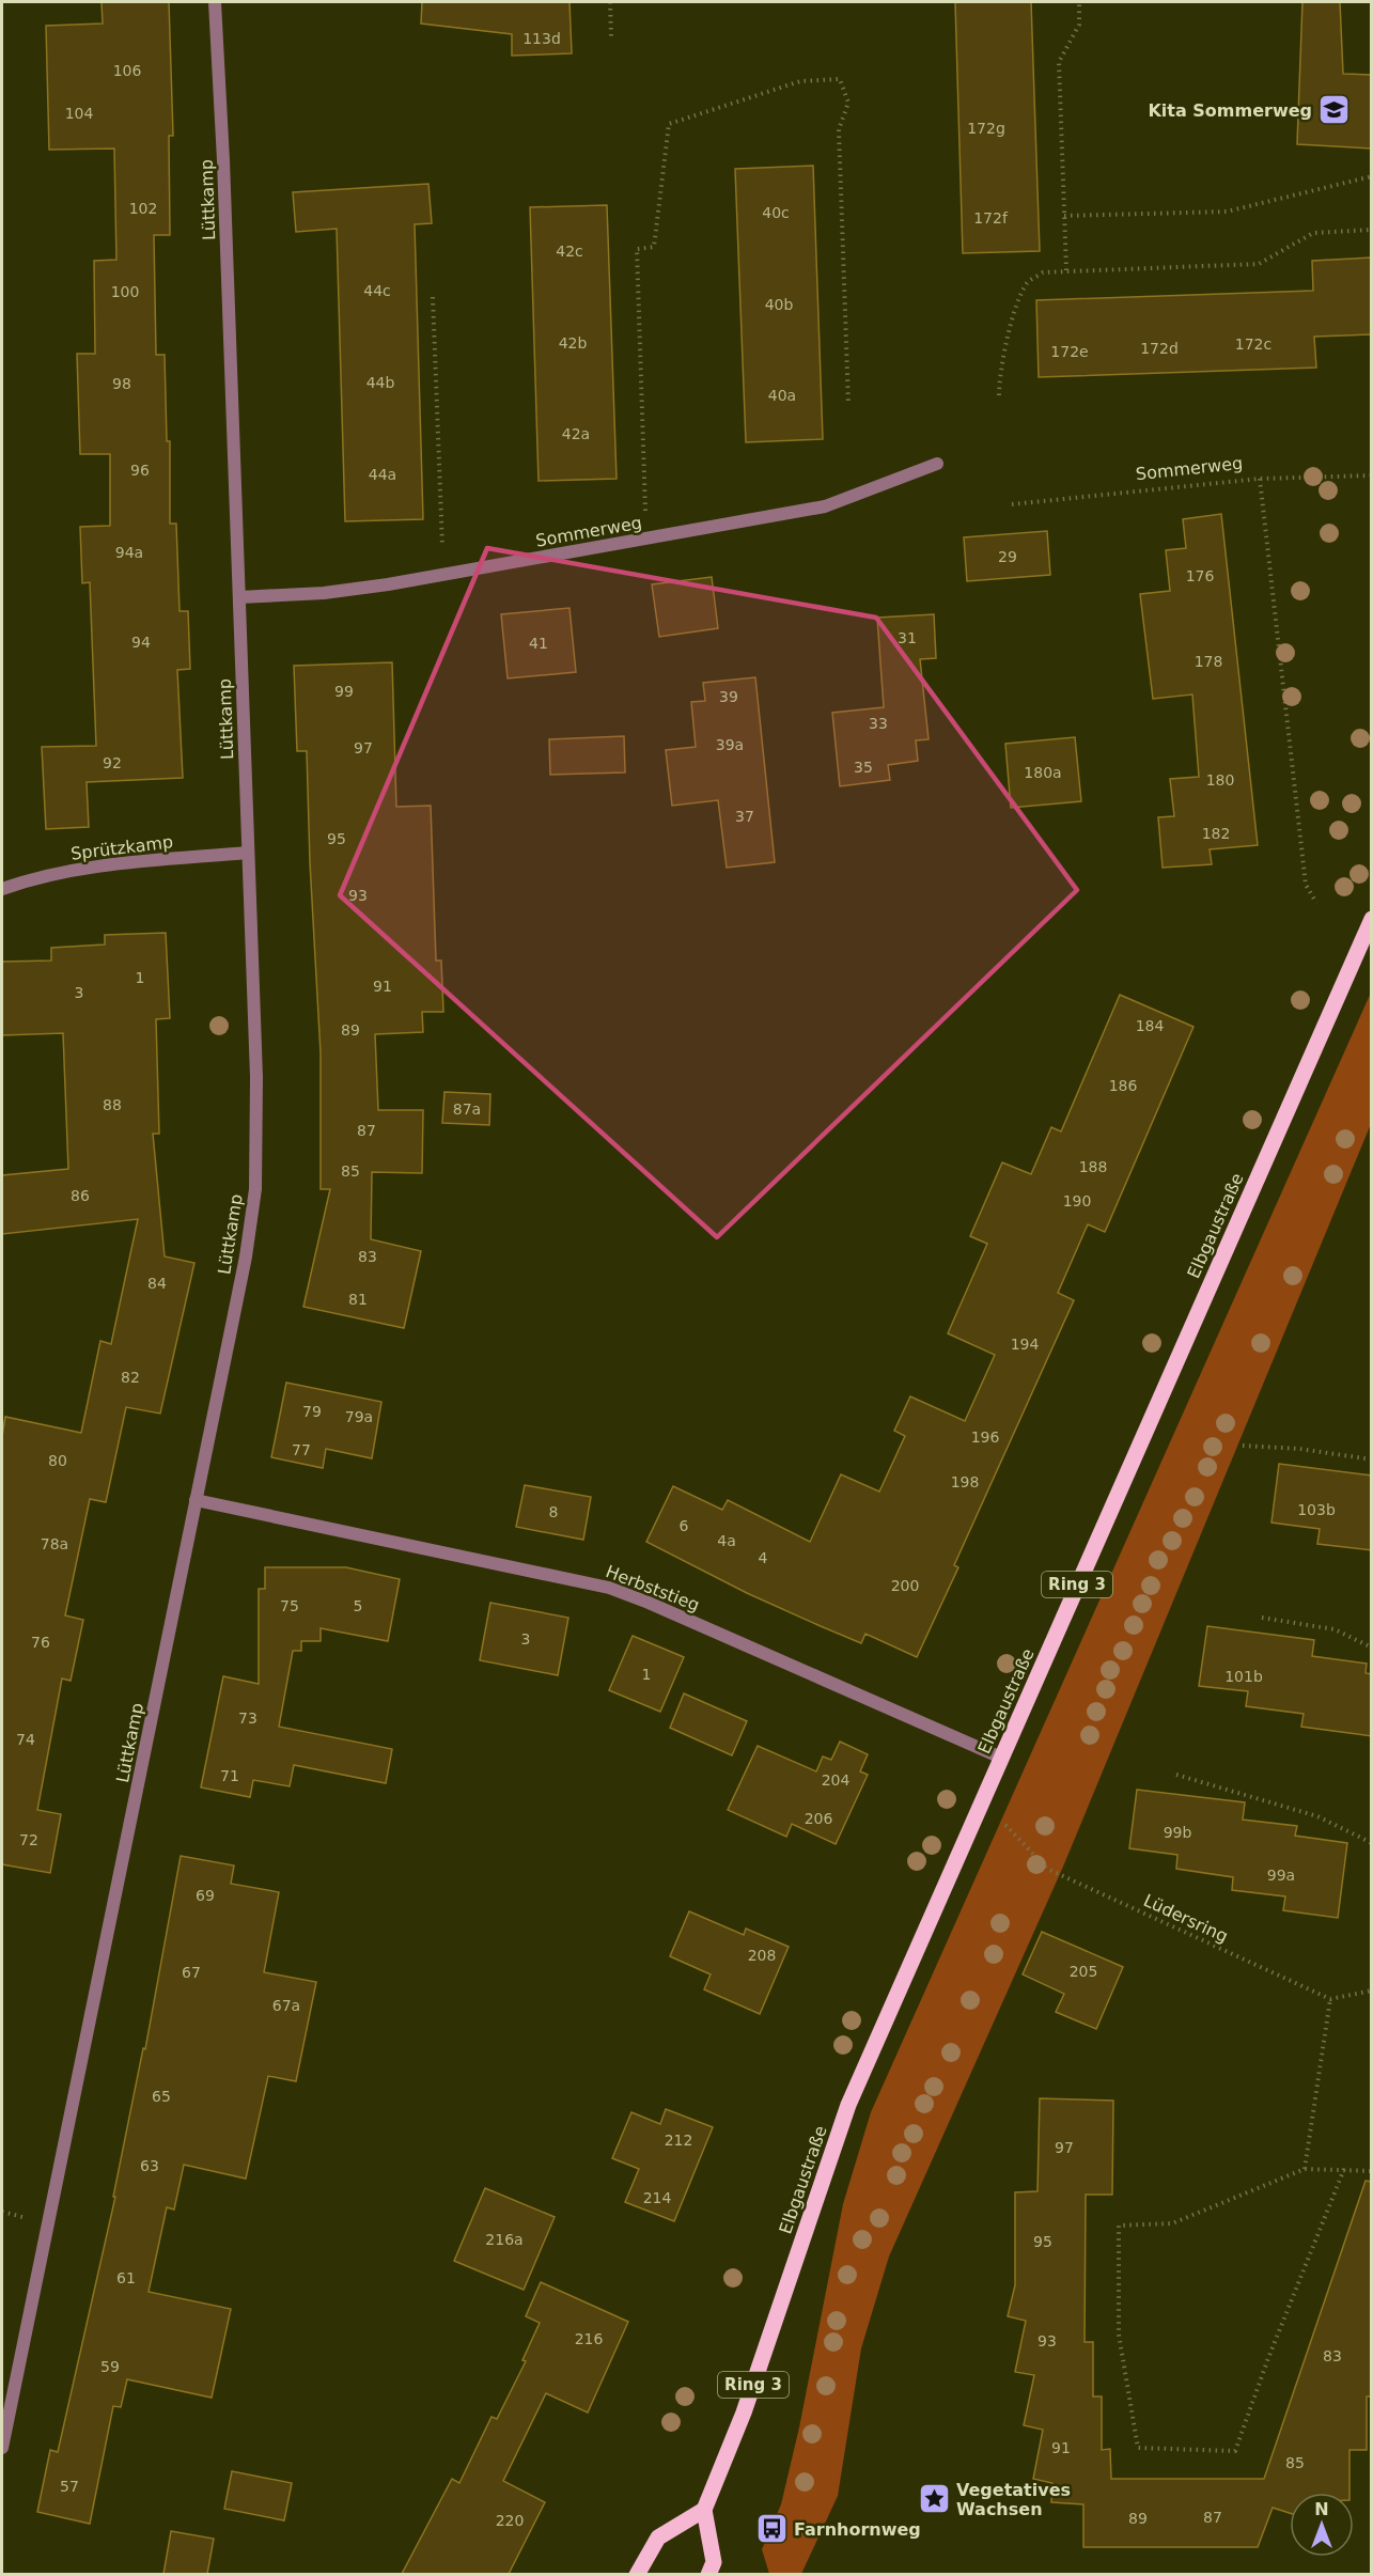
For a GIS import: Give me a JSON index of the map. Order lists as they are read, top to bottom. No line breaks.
{"streets":{"main road":["Elbgaustraße","Ring 3"],"street":["Lüttkamp","Sommerweg","Sprützkamp","Herbststieg"],"path":["Lüdersring"]},"crossings":[["Lüttkamp","Sommerweg"],["Lüttkamp","Sprützkamp"],["Lüttkamp","Herbststieg"],["Elbgaustraße","Herbststieg"]],"places":{"school or university":["Kita Sommerweg"],"place":["Vegetatives Wachsen"],"bus stop":["Farnhornweg"]},"house_numbers":["113d","106","104","172g","102","40c","172f","42c","44c","100","40b","42b","172c","172d","172e","44b","98","40a","42a","96","44a","94a","29","176","31","94","41","178","99","39","33","39a","97","92","35","180a","180","37","182","95","93","1","91","3","184","89","186","88","87a","87","188","85","86","190","83","84","81","194","82","79","79a","196","77","80","198","103b","8","6","4a","78a","4","200","75","5","3","76","1","101b","73","74","71","204","206","99b","72","99a","69","208","205","67","67a","65","212","97","63","214","216a","95","61","216","93","83","59","91","85","57","87","89","220"],"north":"top"}
